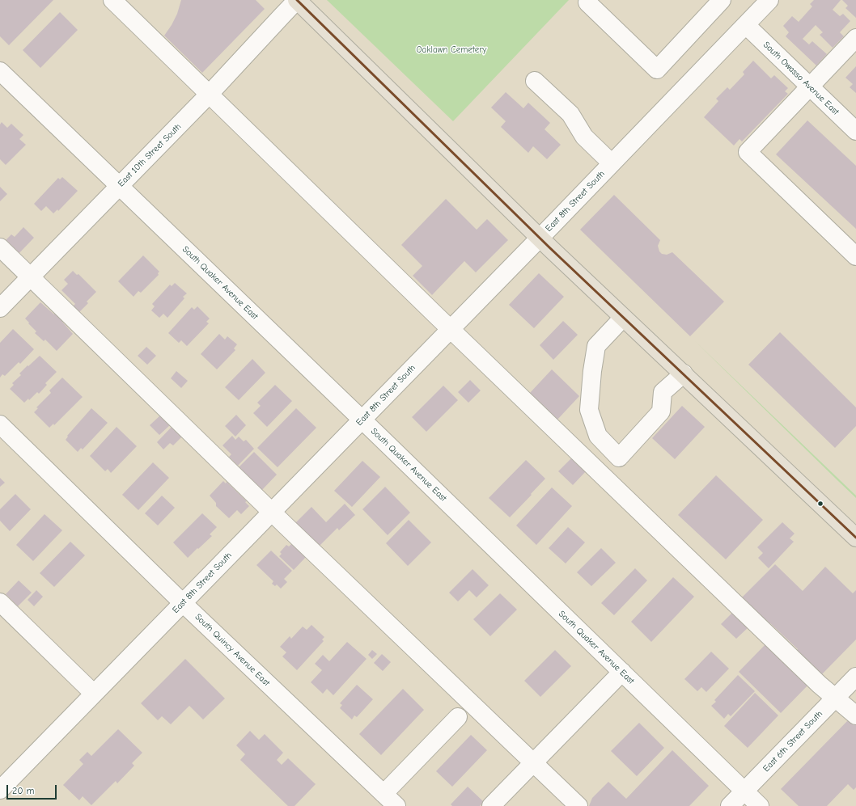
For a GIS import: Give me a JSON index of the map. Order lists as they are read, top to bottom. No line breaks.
{"streets":{"street":["South Owasso Avenue East","East 10th Street South","East 8th Street South","South Quaker Avenue East","South Quincy Avenue East","East 6th Street South"]},"crossings":[["South Owasso Avenue East","East 8th Street South"],["East 10th Street South","South Quaker Avenue East"],["East 8th Street South","South Quaker Avenue East"],["East 8th Street South","South Quincy Avenue East"],["South Quaker Avenue East","East 6th Street South"]],"parks":["Oaklawn Cemetery"],"scale_bar":"20 m"}
